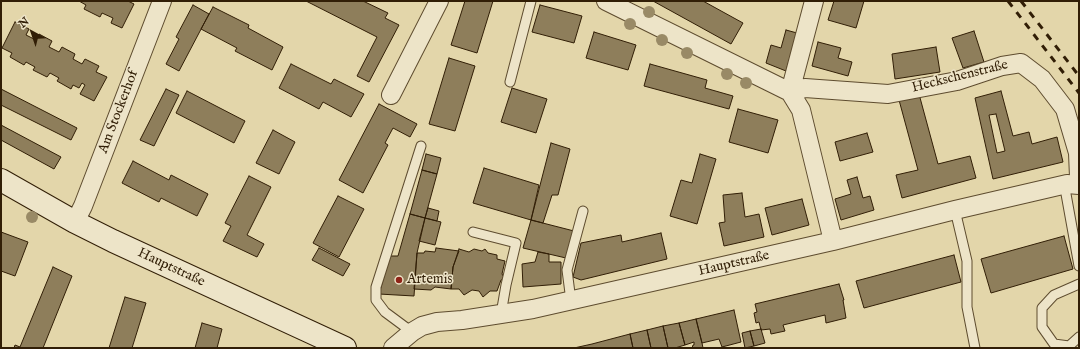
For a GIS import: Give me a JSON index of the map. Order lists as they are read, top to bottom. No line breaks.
{"streets":{"main road":["Hauptstraße"],"street":["Heckschenstraße","Am Stockerhof"]},"crossings":[["Heckschenstraße","Hauptstraße"],["Am Stockerhof","Hauptstraße"]],"places":["Artemis"],"north":"top left"}
